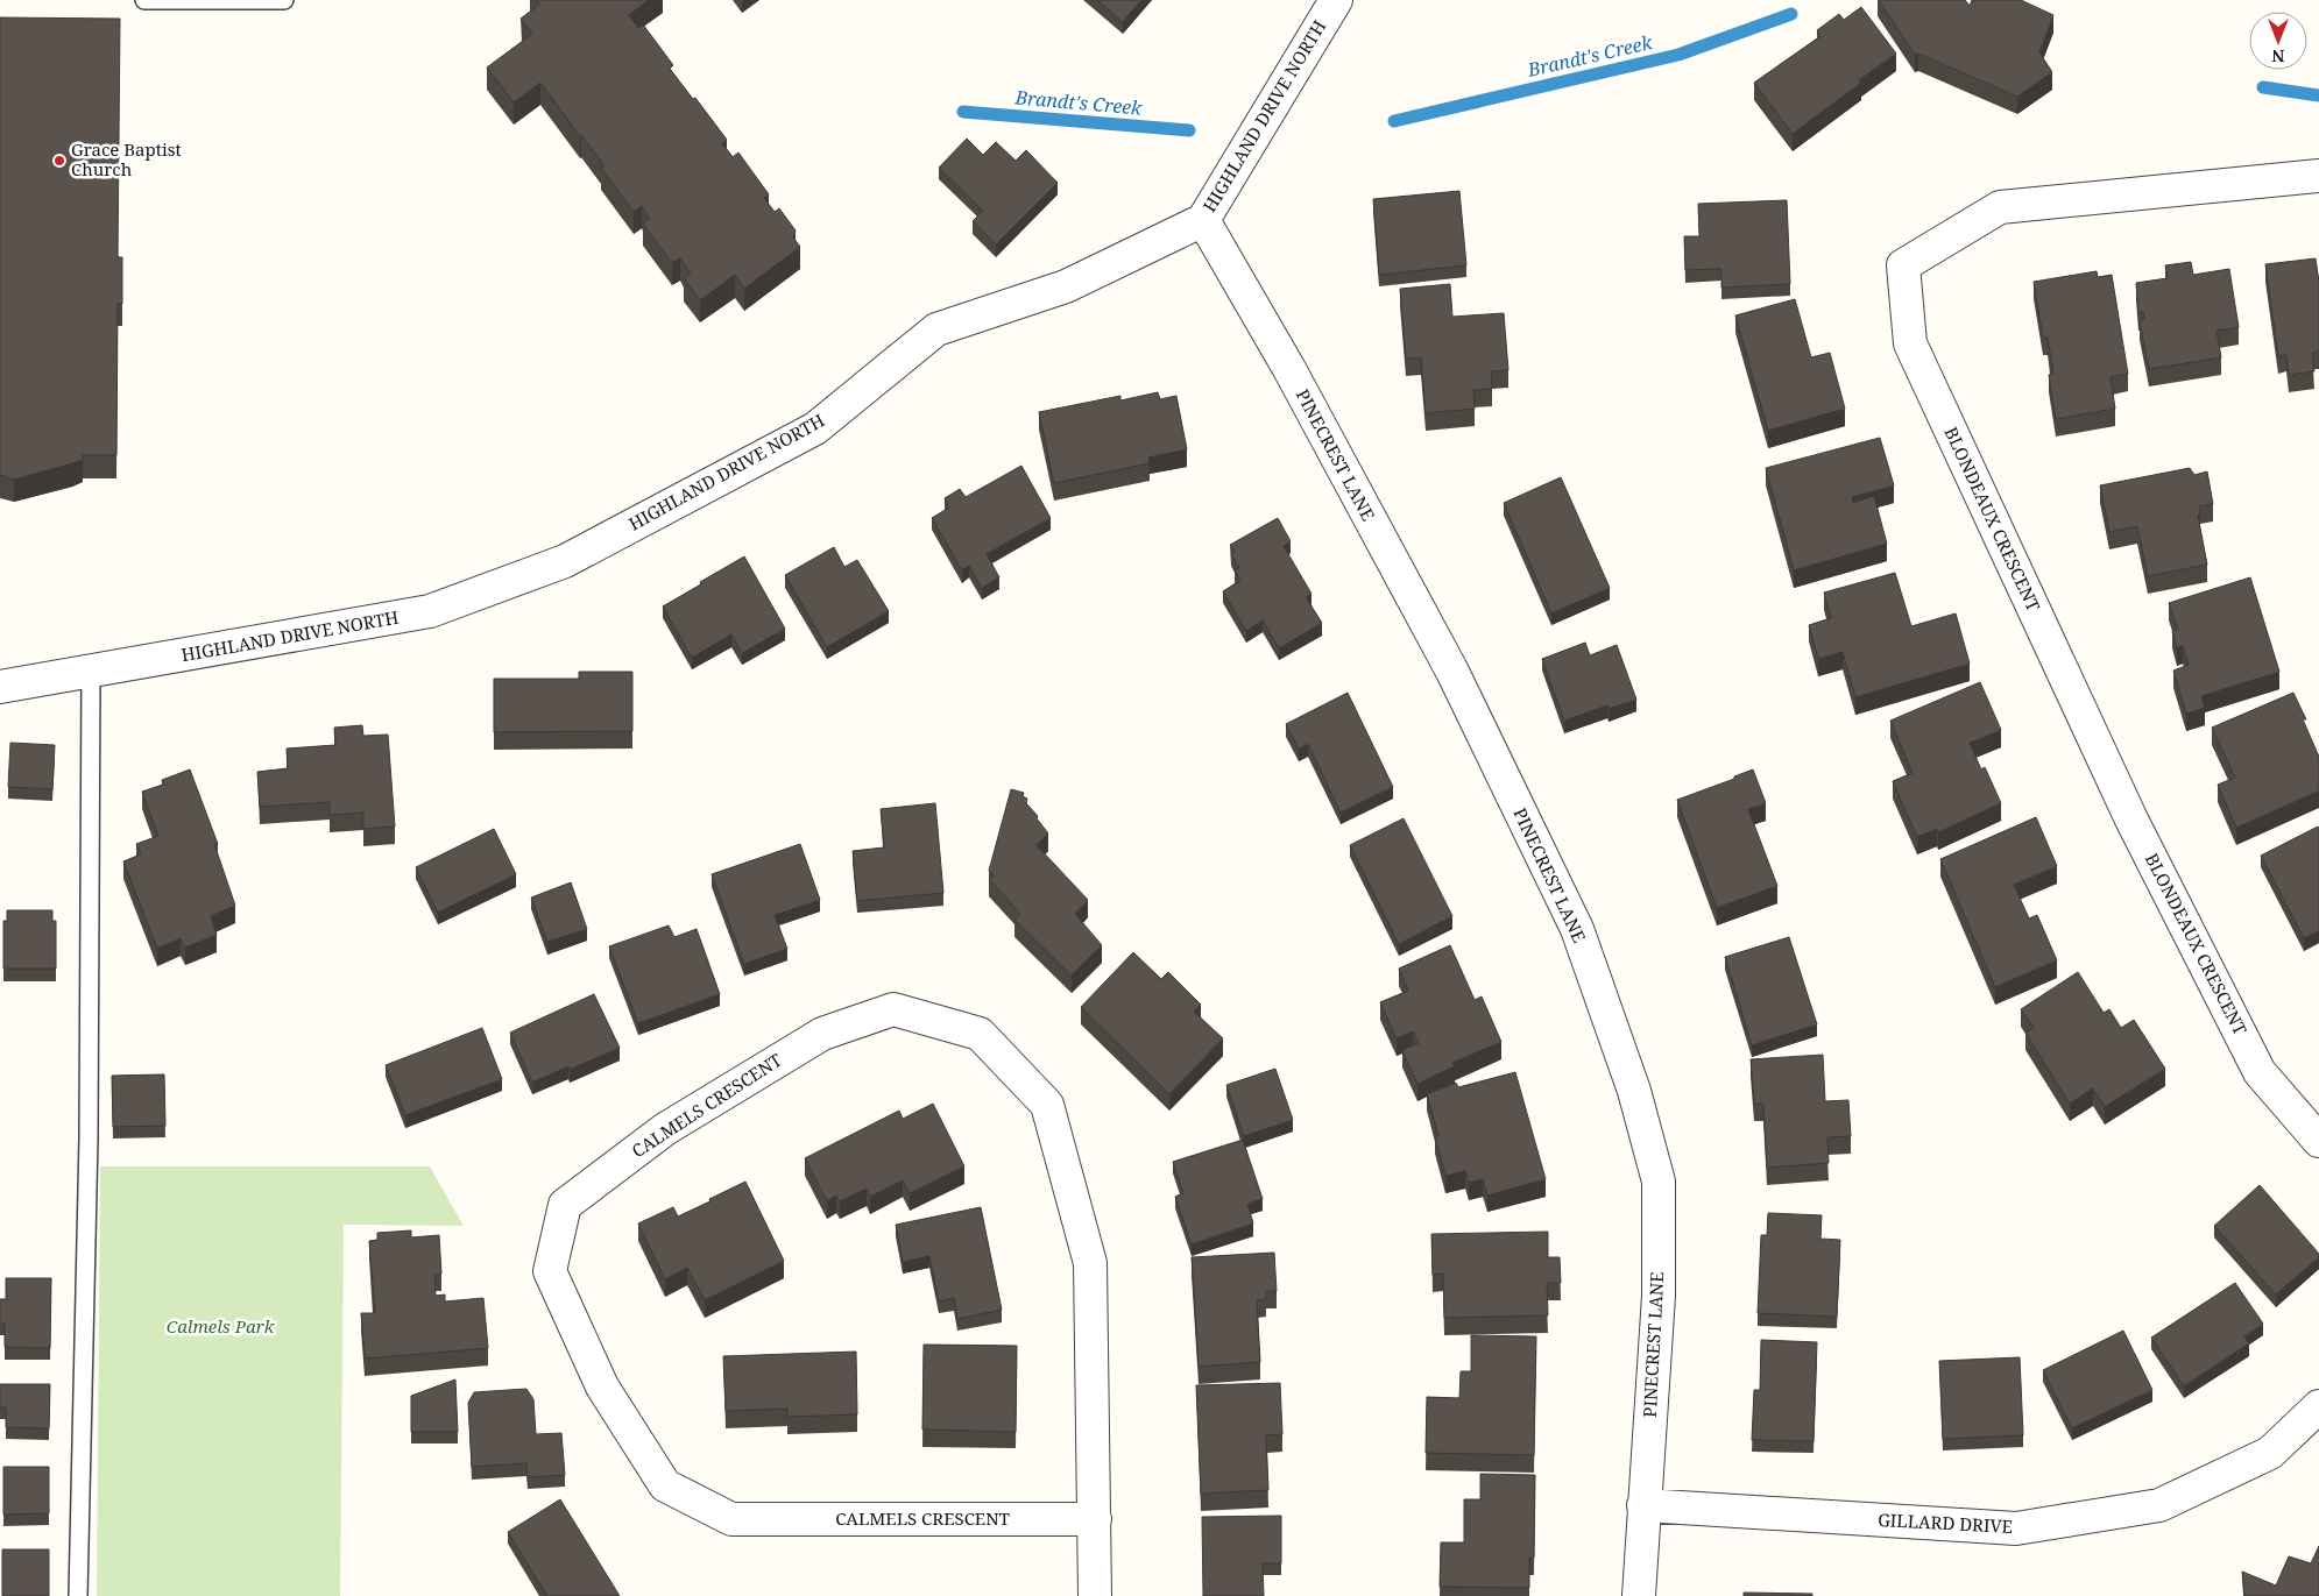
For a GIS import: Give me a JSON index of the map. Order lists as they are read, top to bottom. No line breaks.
{"streets":{"street":["HIGHLAND DRIVE NORTH","PINECREST LANE","BLONDEAUX CRESCENT","CALMELS CRESCENT","GILLARD DRIVE"]},"crossings":[["HIGHLAND DRIVE NORTH","PINECREST LANE"],["PINECREST LANE","GILLARD DRIVE"]],"water":["Brandt's Creek"],"parks":["Calmels Park"],"places":["Grace Baptist Church"],"north":"bottom"}
